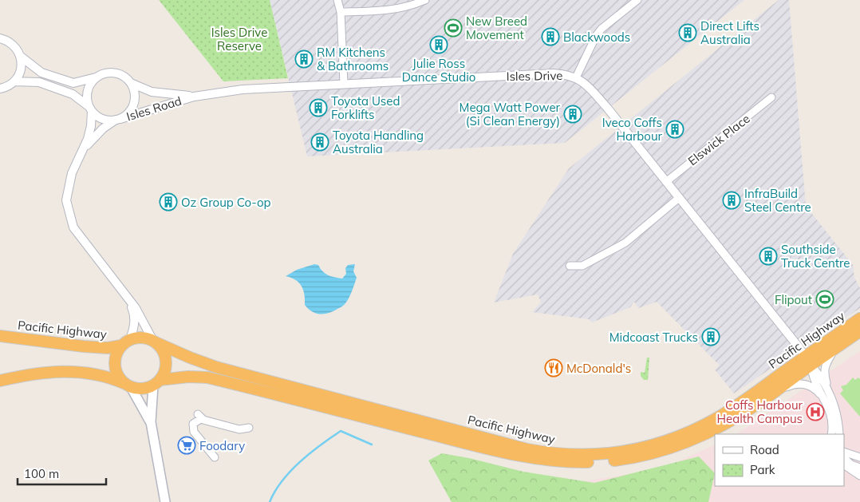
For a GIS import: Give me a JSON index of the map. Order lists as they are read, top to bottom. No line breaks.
{"streets":{"highway":["Pacific Highway"],"street":["Isles Drive","Isles Road","Elswick Place"]},"crossings":[["Isles Drive","Isles Road"],["Isles Drive","Elswick Place"],["Isles Drive","Pacific Highway"]],"parks":["Isles Drive Reserve"],"places":{"sports":["New Breed Movement","Flipout"],"building":["Direct Lifts Australia","Blackwoods","Julie Ross Dance Studio","RM Kitchens & Bathrooms","Toyota Used Forklifts","Mega Watt Power (Si Clean Energy)","Iveco Coffs Harbour","Toyota Handling Australia","InfraBuild Steel Centre","Oz Group Co-op","Southside Truck Centre","Midcoast Trucks"],"restaurant":["McDonald's"],"hospital":["Coffs Harbour Health Campus"],"supermarket":["Foodary"]},"legend":["Road","Park"],"scale_bar":"100 m"}
